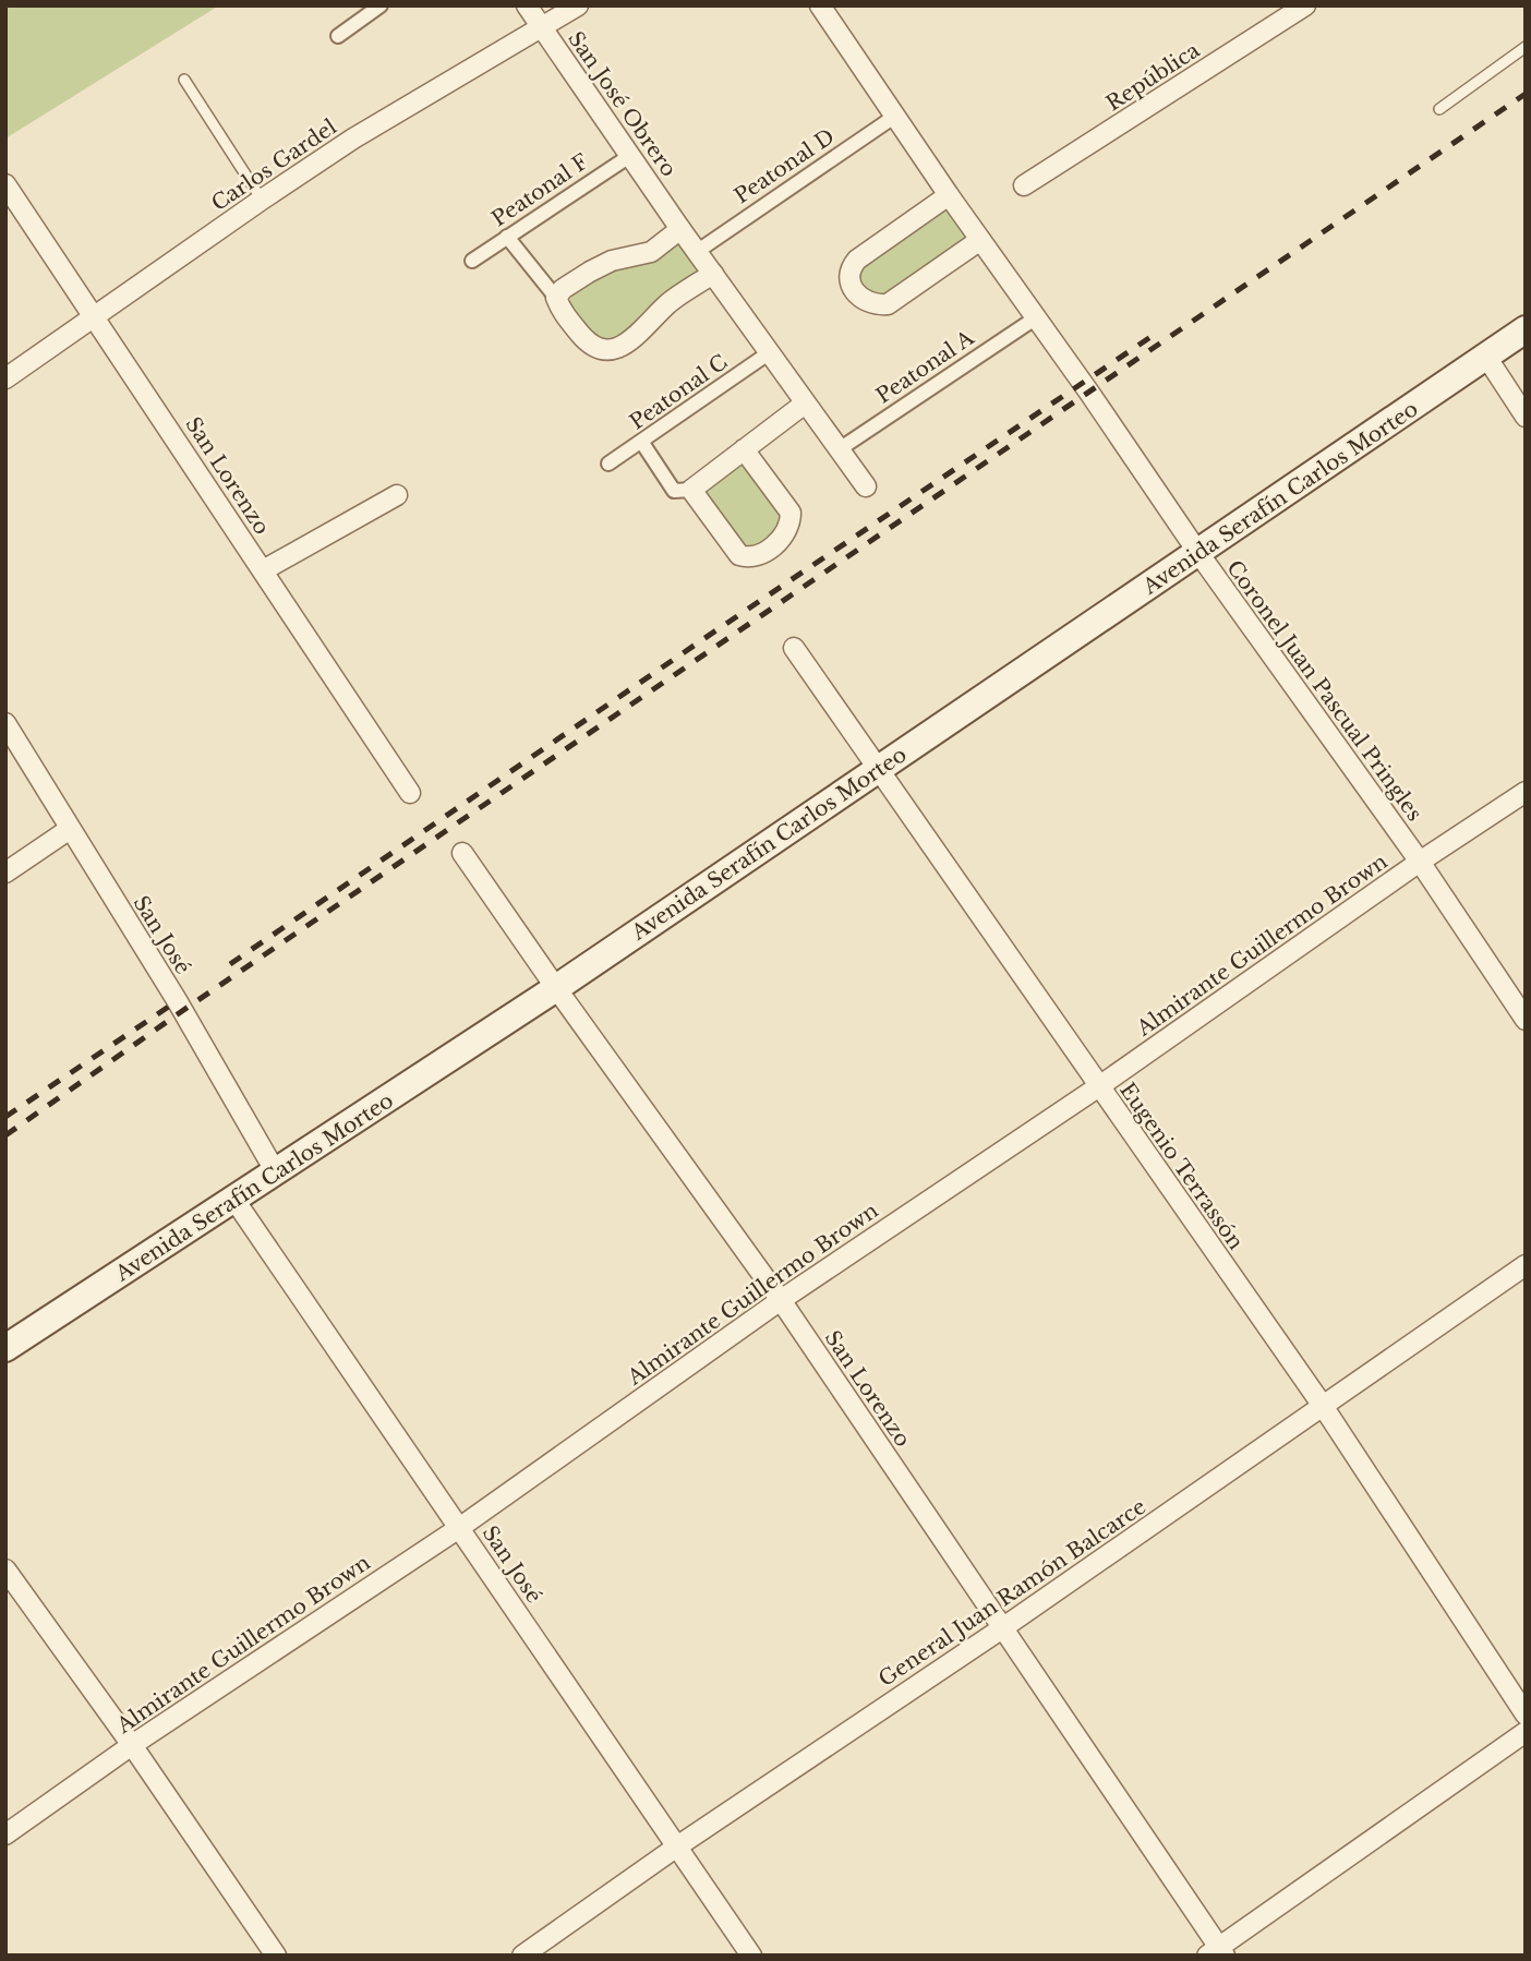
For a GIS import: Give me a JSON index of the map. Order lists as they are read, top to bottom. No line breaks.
{"streets":{"main road":["Avenida Serafín Carlos Morteo"],"street":["República","San José Obrero","Carlos Gardel","Peatonal D","Peatonal F","Peatonal A","Peatonal C","San Lorenzo","Coronel Juan Pascual Pringles","San José","Almirante Guillermo Brown","Eugenio Terrassón","General Juan Ramón Balcarce"]},"crossings":[["San José Obrero","Carlos Gardel"],["San José Obrero","Peatonal D"],["San José Obrero","Peatonal F"],["San José Obrero","Peatonal A"],["San José Obrero","Peatonal C"],["Carlos Gardel","San Lorenzo"],["Peatonal D","Coronel Juan Pascual Pringles"],["Peatonal A","Coronel Juan Pascual Pringles"],["San Lorenzo","Avenida Serafín Carlos Morteo"],["San Lorenzo","Almirante Guillermo Brown"],["San Lorenzo","General Juan Ramón Balcarce"],["Avenida Serafín Carlos Morteo","Coronel Juan Pascual Pringles"],["Avenida Serafín Carlos Morteo","San José"],["Avenida Serafín Carlos Morteo","Eugenio Terrassón"],["Coronel Juan Pascual Pringles","Almirante Guillermo Brown"],["San José","Almirante Guillermo Brown"],["San José","General Juan Ramón Balcarce"],["Almirante Guillermo Brown","Eugenio Terrassón"],["Eugenio Terrassón","General Juan Ramón Balcarce"]]}
